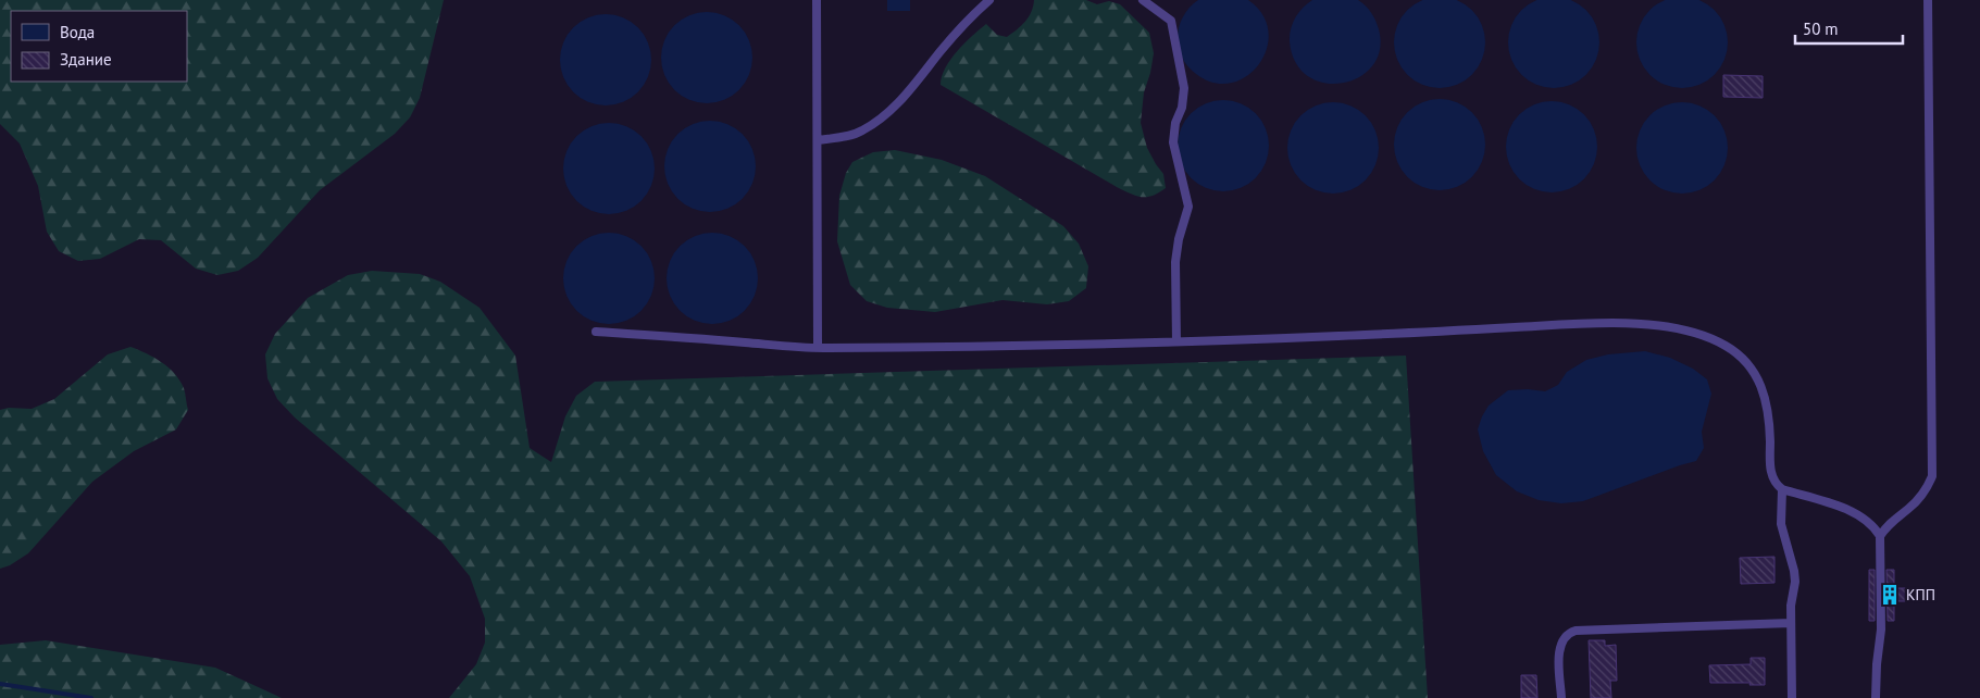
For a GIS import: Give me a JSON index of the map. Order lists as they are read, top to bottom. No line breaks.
{"places":{"building":["КПП"]},"legend":["Вода","Здание"],"scale_bar":"50 m"}
